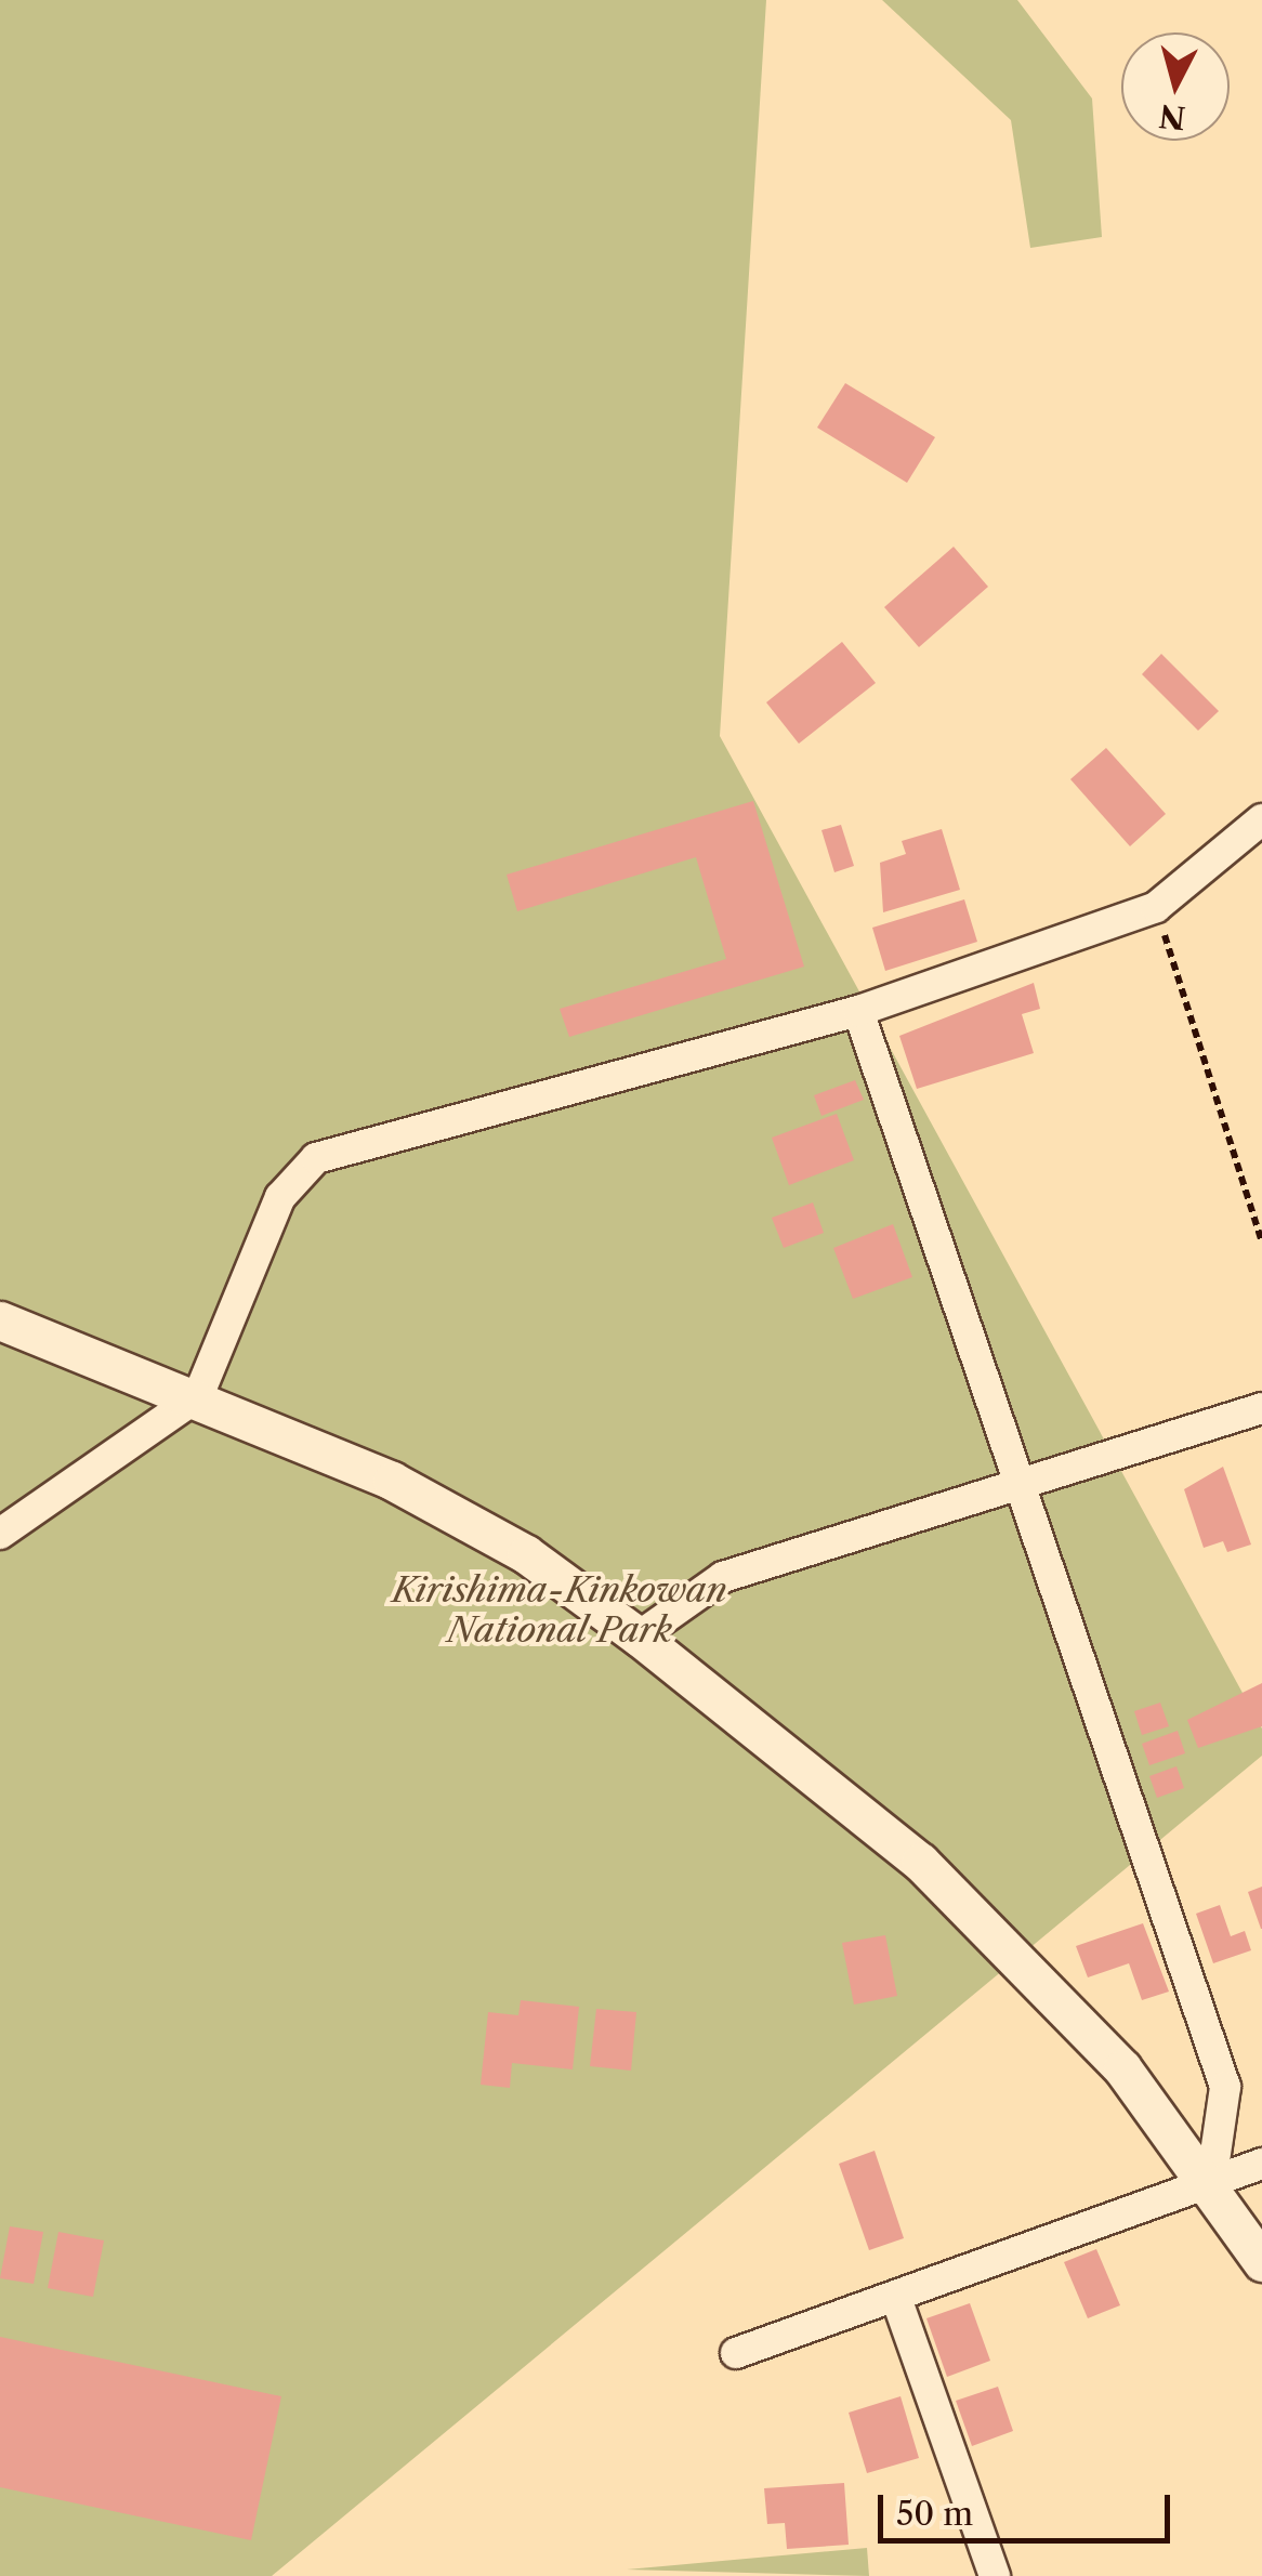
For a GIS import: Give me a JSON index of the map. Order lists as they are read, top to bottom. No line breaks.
{"parks":["Kirishima-Kinkowan National Park"],"scale_bar":"50 m","north":"bottom"}
